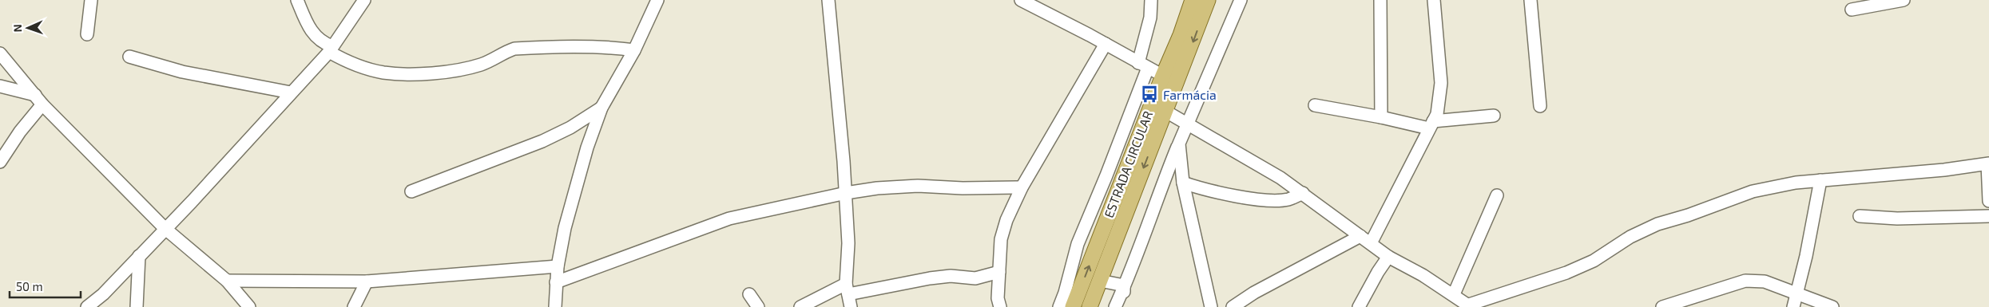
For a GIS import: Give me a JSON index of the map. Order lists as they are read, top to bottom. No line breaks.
{"streets":{"main road":["ESTRADA CIRCULAR"]},"places":{"bus stop":["Farmácia"]},"scale_bar":"50 m","north":"left"}
